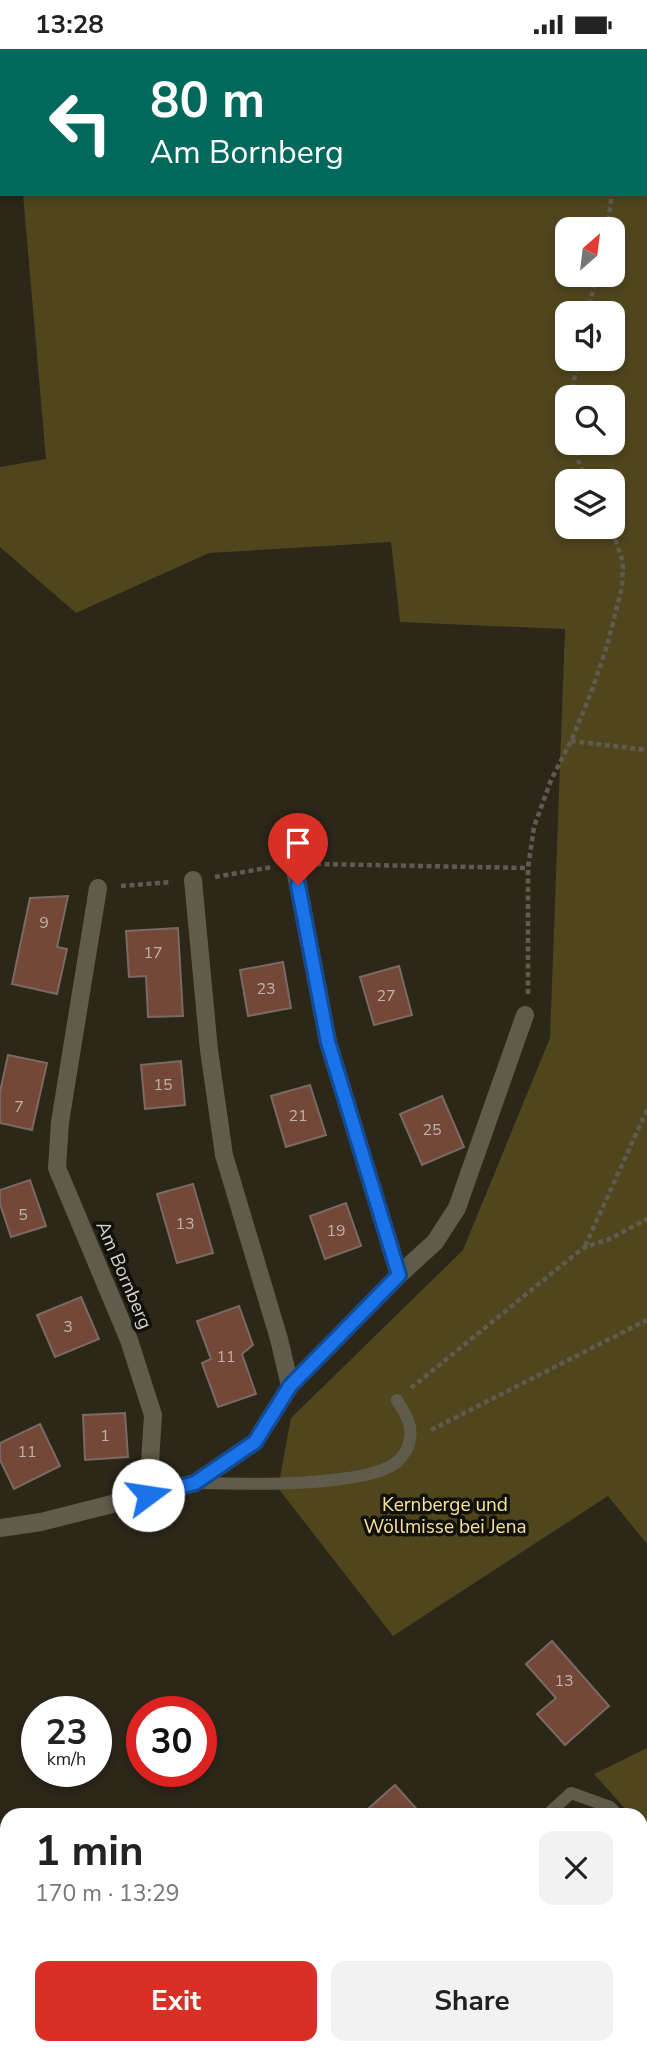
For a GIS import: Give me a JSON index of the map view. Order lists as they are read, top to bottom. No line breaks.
{"streets":{"street":["Am Bornberg"]},"parks":["Kernberge und Wöllmisse bei Jena"],"house_numbers":["9","17","23","27","15","7","21","25","5","13","19","3","11","1","11","13"],"north":"top right","page":{"status":"13:28","turn":["80 m","Am Bornberg"],"speed":"23 km/h","limit":"30","heading":["1 min","170 m · 13:29"],"buttons":["Exit","Share"]}}
